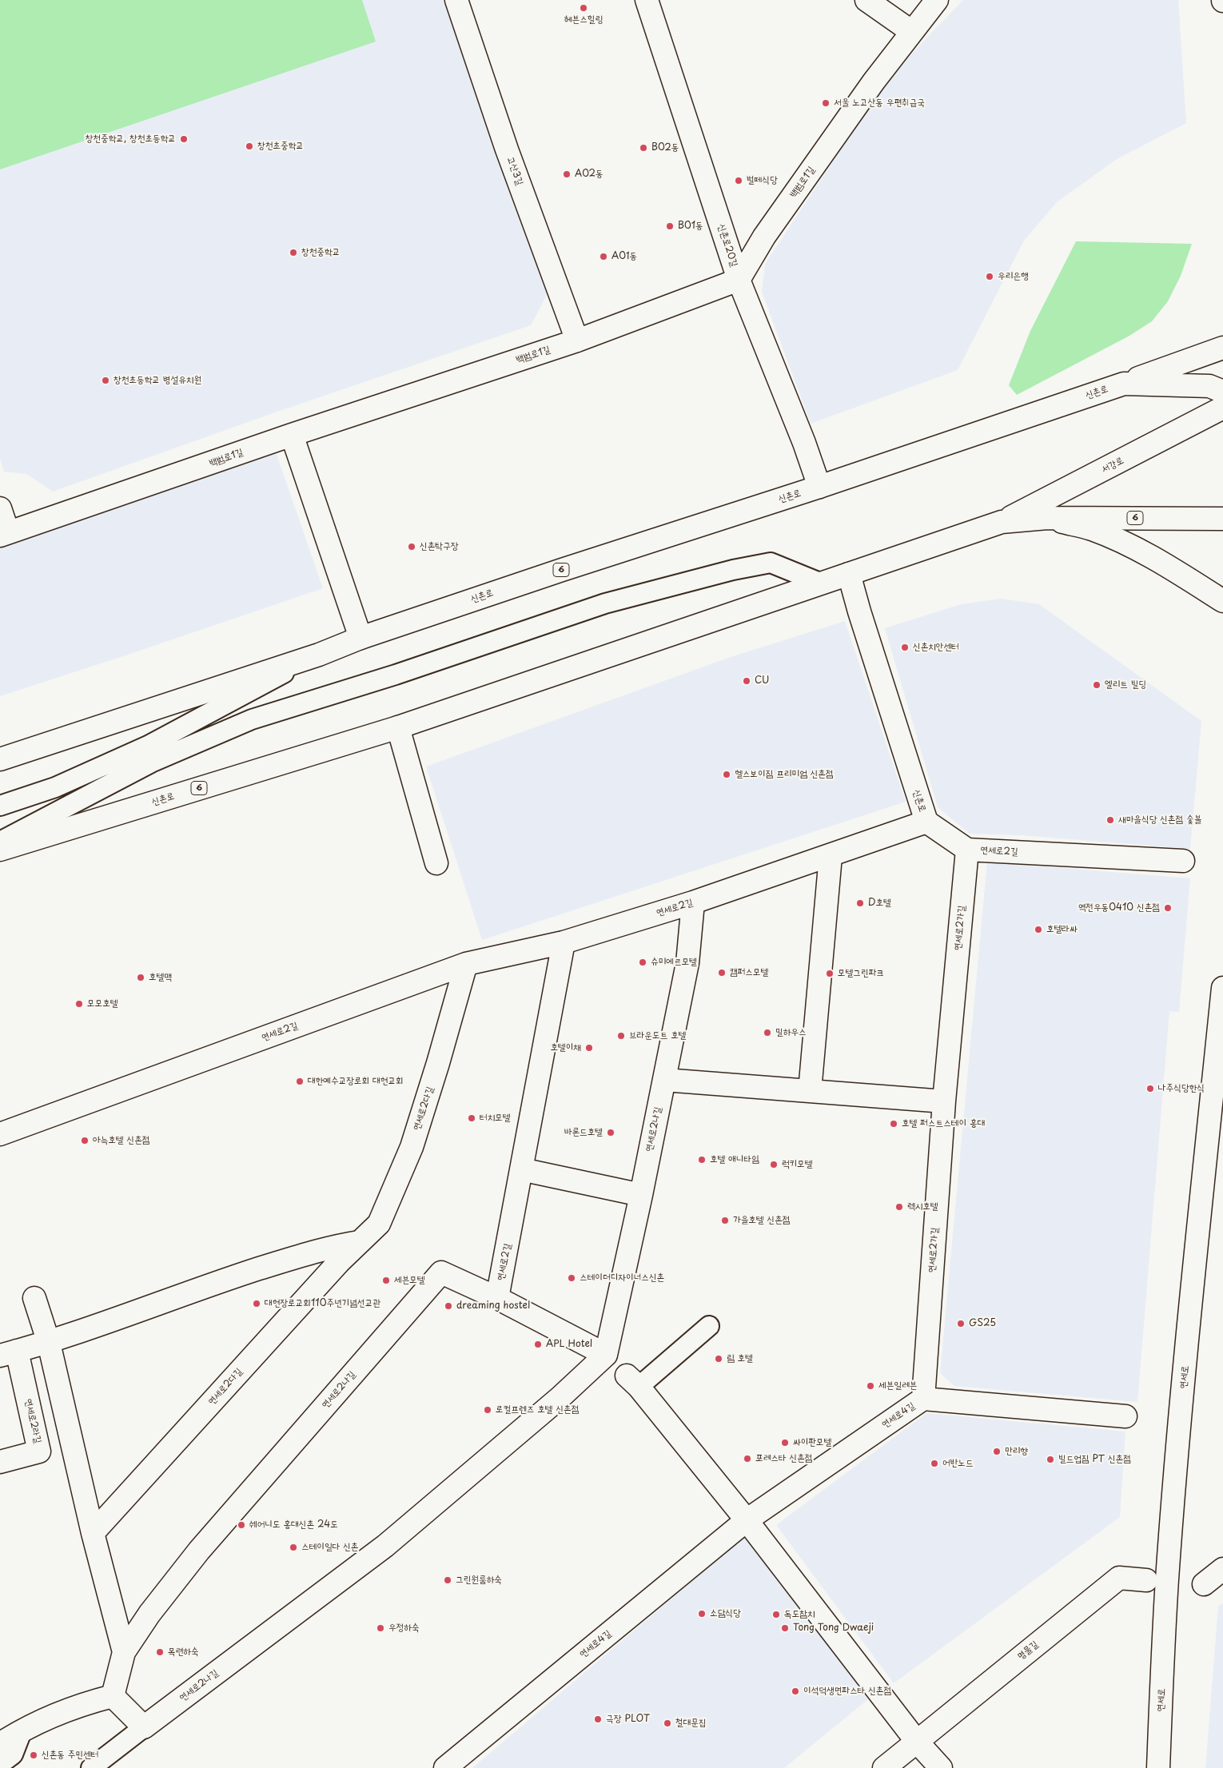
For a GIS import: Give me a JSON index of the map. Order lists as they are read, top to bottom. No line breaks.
{"streets":{"street":["고산3길","백범로1길","신촌로20길","신촌로","서강로","6","연세로2길","연세로2가길","연세로2다길","연세로2나길","연세로","연세로4길","연세로2라길","명물길"]},"crossings":[["고산3길","백범로1길"],["백범로1길","신촌로20길"],["신촌로20길","신촌로"],["신촌로","서강로"],["신촌로","연세로2길"],["연세로2길","연세로2가길"],["연세로2길","연세로2다길"],["연세로2길","연세로2나길"],["연세로2가길","연세로4길"]],"places":["헤븐스힐링","서울 노고산동 우편취급국","창천중학교, 창천초등학교","창천초중학교","B02동","A02동","벌떼식당","B01동","창천중학교","A01동","우리은행","창천초등학교 병설유치원","신촌탁구장","신촌치안센터","CU","엘리트 빌딩","헬스보이짐 프리미엄 신촌점","새마을식당 신촌점 숯불","D호텔","역전우동0410 신촌점","호텔라싸","슈미에르모텔","캠퍼스모텔","모텔그린파크","호텔맥","모모호텔","밀하우스","브라운도트 호텔","호텔이채","대한예수교장로회 대현교회","나주식당한식","터치모텔","호텔 퍼스트스테이 홍대","바론드호텔","아늑호텔 신촌점","호텔 애니타임","럭키모텔","렉시호텔","가을호텔 신촌점","스테이더디자이너스신촌","세븐모텔","대현장로교회110주년기념선교관","dreaming hostel","GS25","APL Hotel","림 호텔","세븐일레븐","로컬프렌즈 호텔 신촌점","싸이판모텔","만리향","포레스타 신촌점","빌드업짐 PT 신촌점","어반노드","쉐어니도 홍대신촌 24도","스테이일다 신촌","그린원룸하숙","소담식당","독도참치","우정하숙","Tong Tong Dwaeji","목련하숙","이석덕생면파스타 신촌점","극장 PLOT","철대문집","신촌동 주민센터"]}
